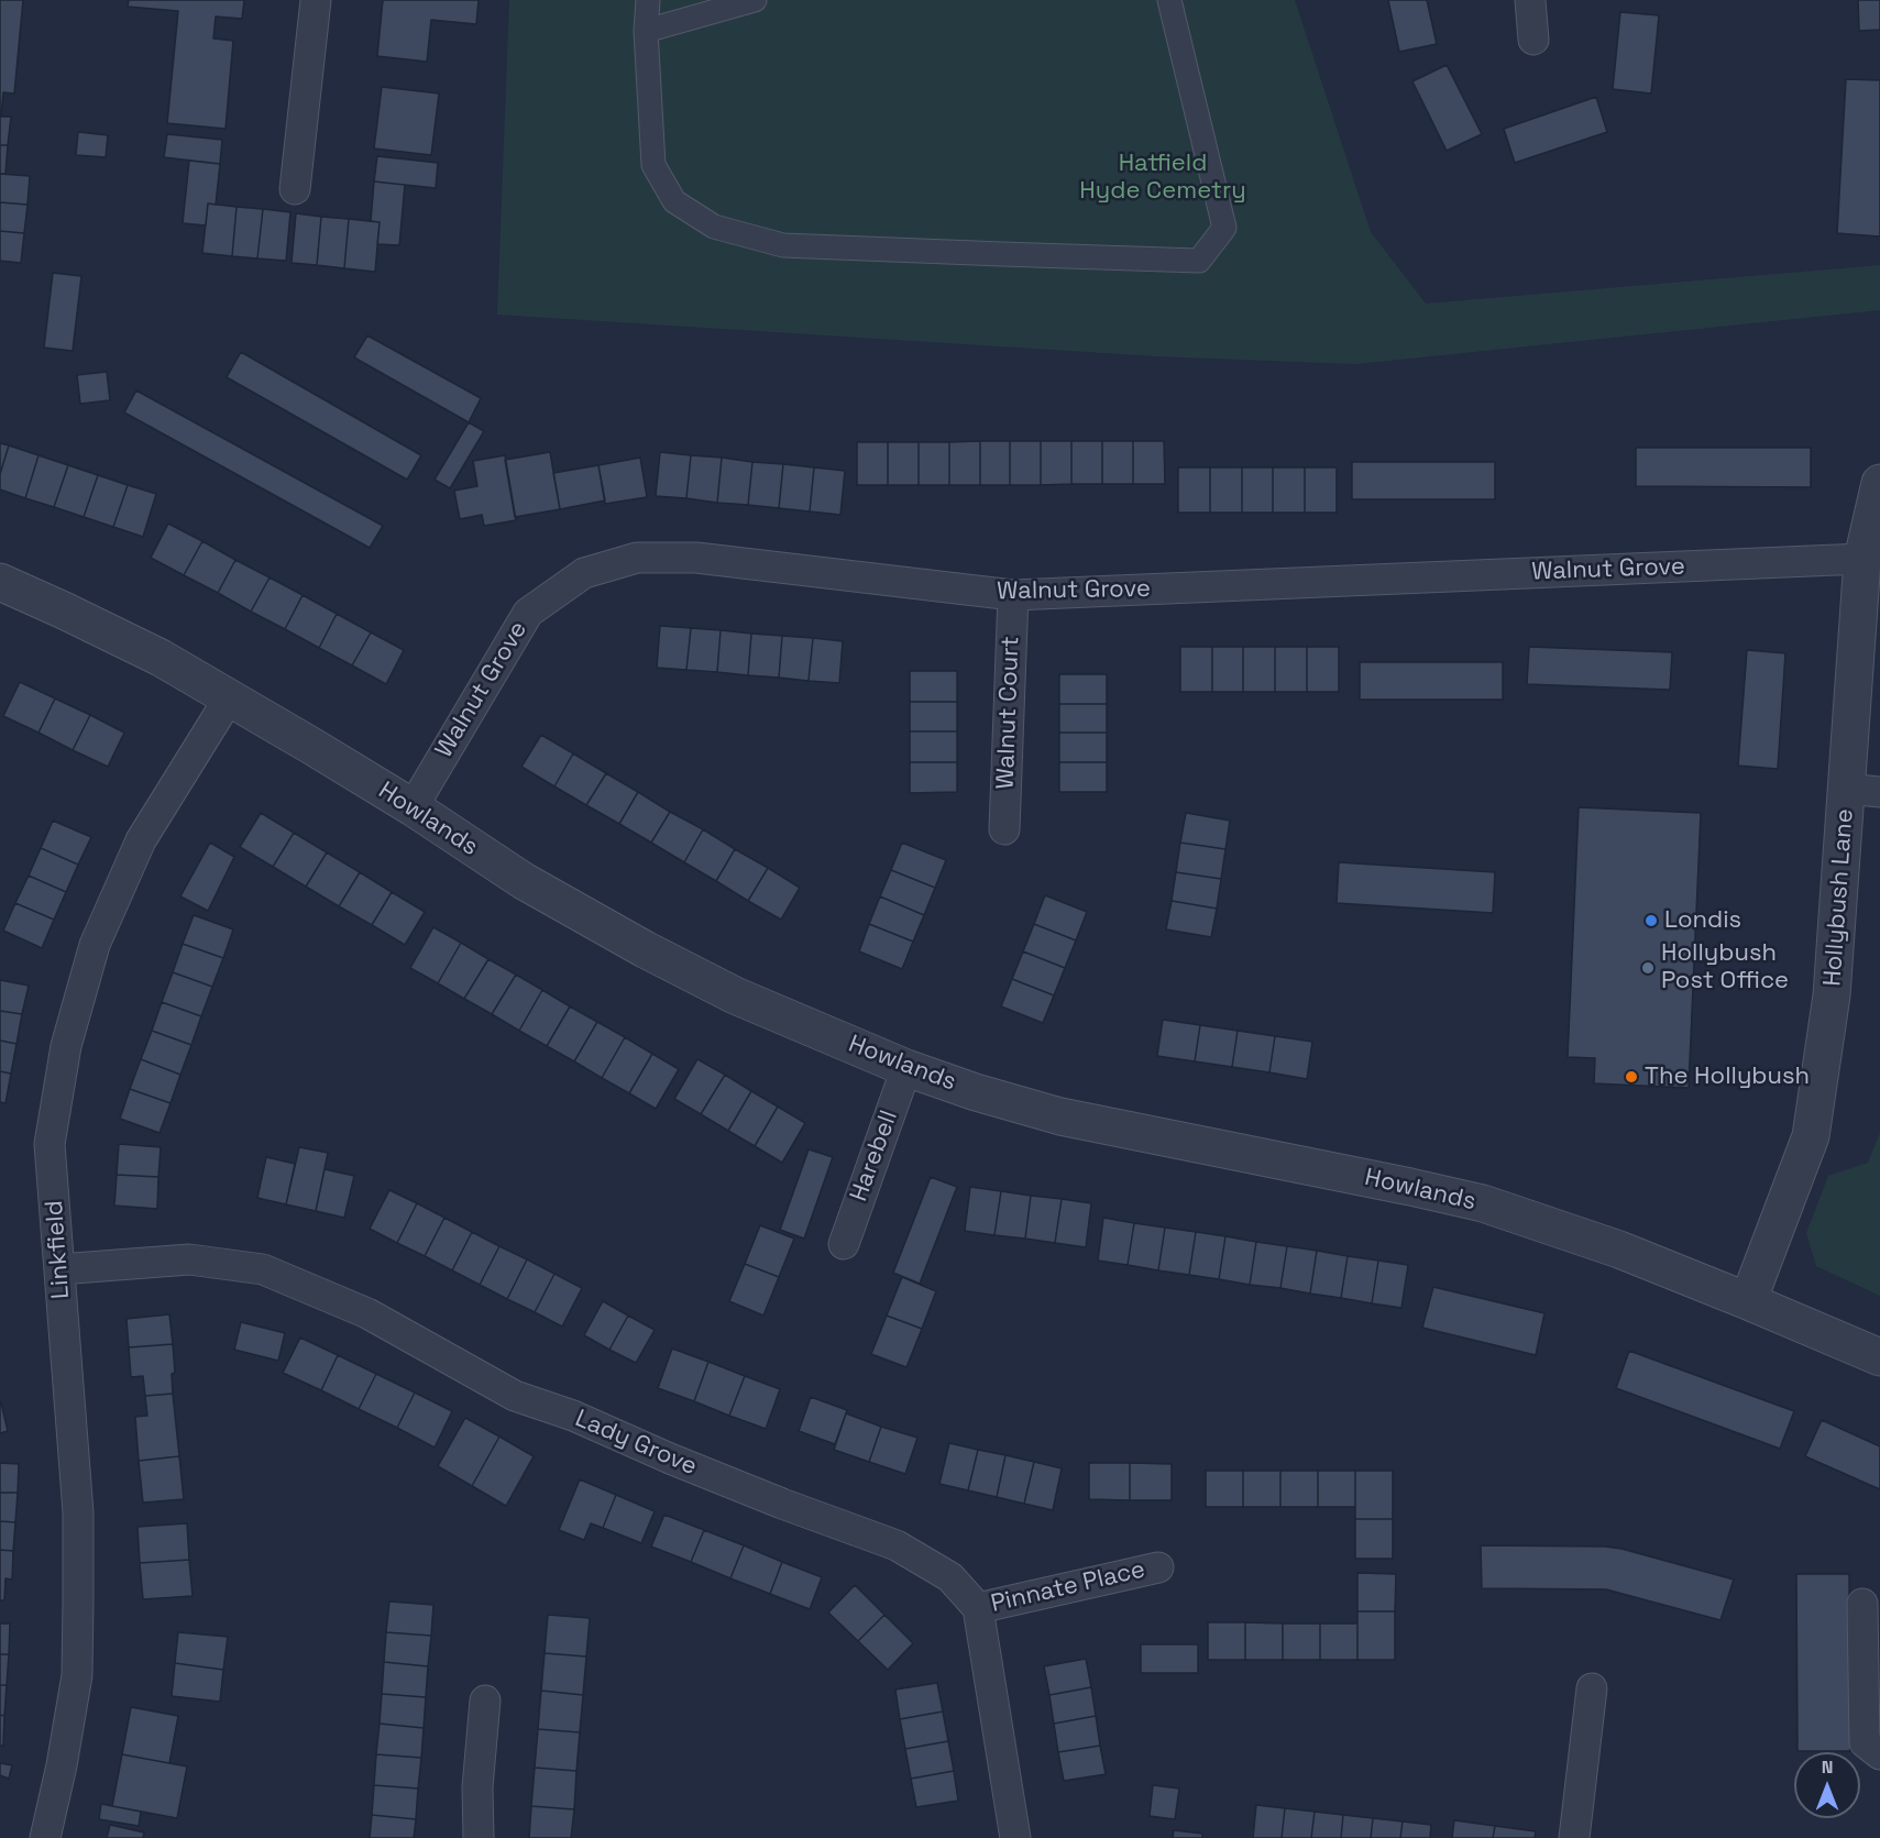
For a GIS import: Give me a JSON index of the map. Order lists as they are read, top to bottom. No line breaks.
{"streets":{"street":["Walnut Grove","Walnut Court","Howlands","Hollybush Lane","Harebell","Linkfield","Lady Grove","Pinnate Place"]},"crossings":[["Walnut Grove","Walnut Court"],["Walnut Grove","Howlands"],["Walnut Grove","Hollybush Lane"],["Howlands","Hollybush Lane"],["Howlands","Harebell"],["Howlands","Linkfield"],["Linkfield","Lady Grove"],["Lady Grove","Pinnate Place"]],"parks":["Hatfield Hyde Cemetry"],"places":["Londis","Hollybush Post Office","The Hollybush"],"north":"top"}
